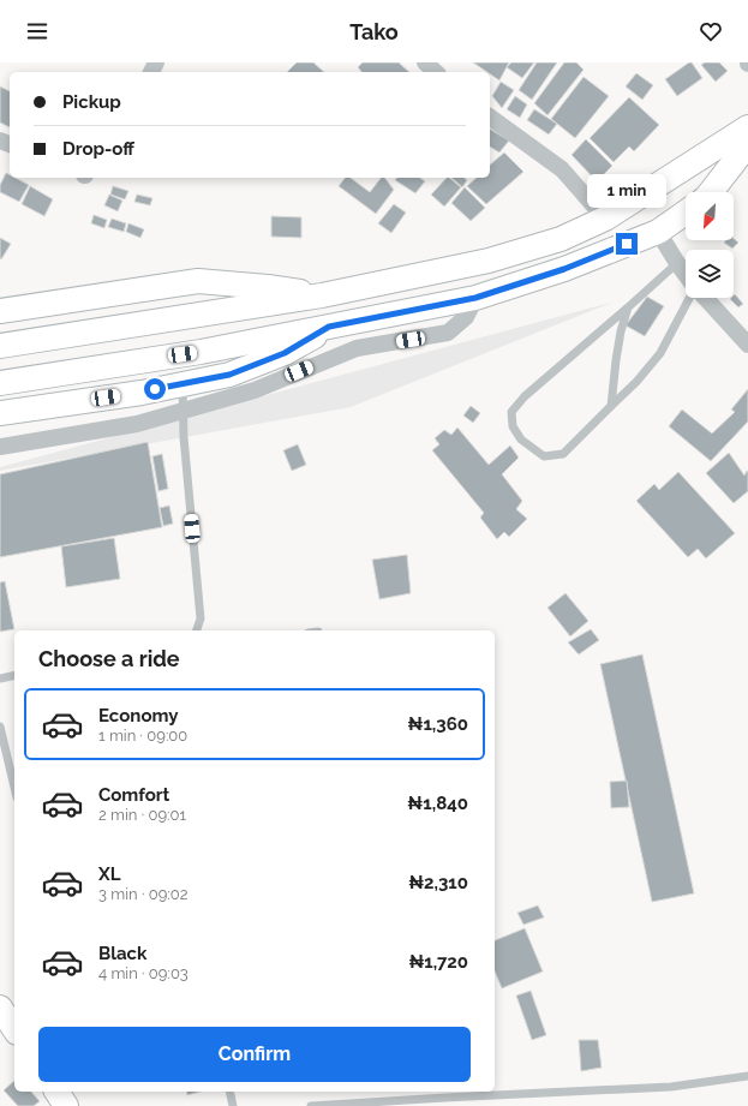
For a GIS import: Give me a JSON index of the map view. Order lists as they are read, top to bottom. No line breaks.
{"north":"bottom left","page":{"header":"Tako","banner":["Pickup","Drop-off"],"bubble":"1 min","heading":"Choose a ride","list":[{"name":"Economy","note":"1 min · 09:00","value":"₦1,360"},{"name":"Comfort","note":"2 min · 09:01","value":"₦1,840"},{"name":"XL","note":"3 min · 09:02","value":"₦2,310"},{"name":"Black","note":"4 min · 09:03","value":"₦1,720"}],"buttons":"Confirm"}}
